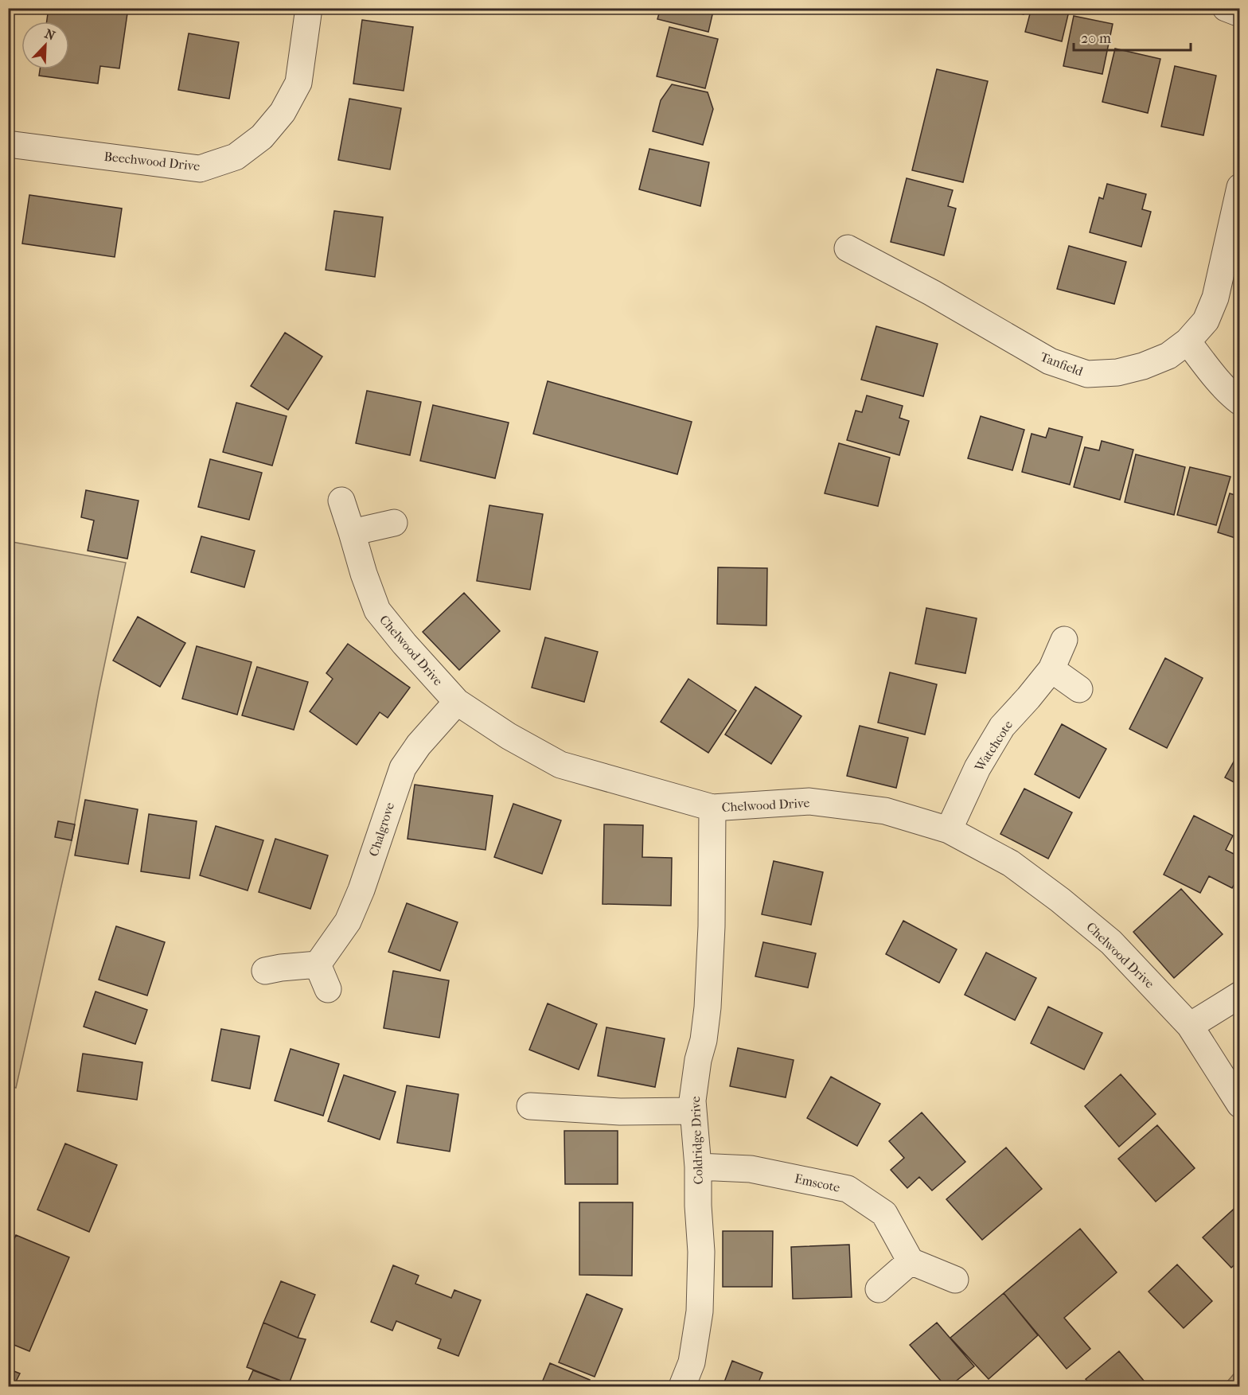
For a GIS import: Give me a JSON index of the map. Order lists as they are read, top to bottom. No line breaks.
{"streets":{"street":["Beechwood Drive","Tanfield","Chelwood Drive","Watchcote","Chalgrove","Coldridge Drive","Emscote"]},"crossings":[["Chelwood Drive","Watchcote"],["Chelwood Drive","Chalgrove"],["Chelwood Drive","Coldridge Drive"],["Coldridge Drive","Emscote"]],"scale_bar":"20 m","north":"top right"}
